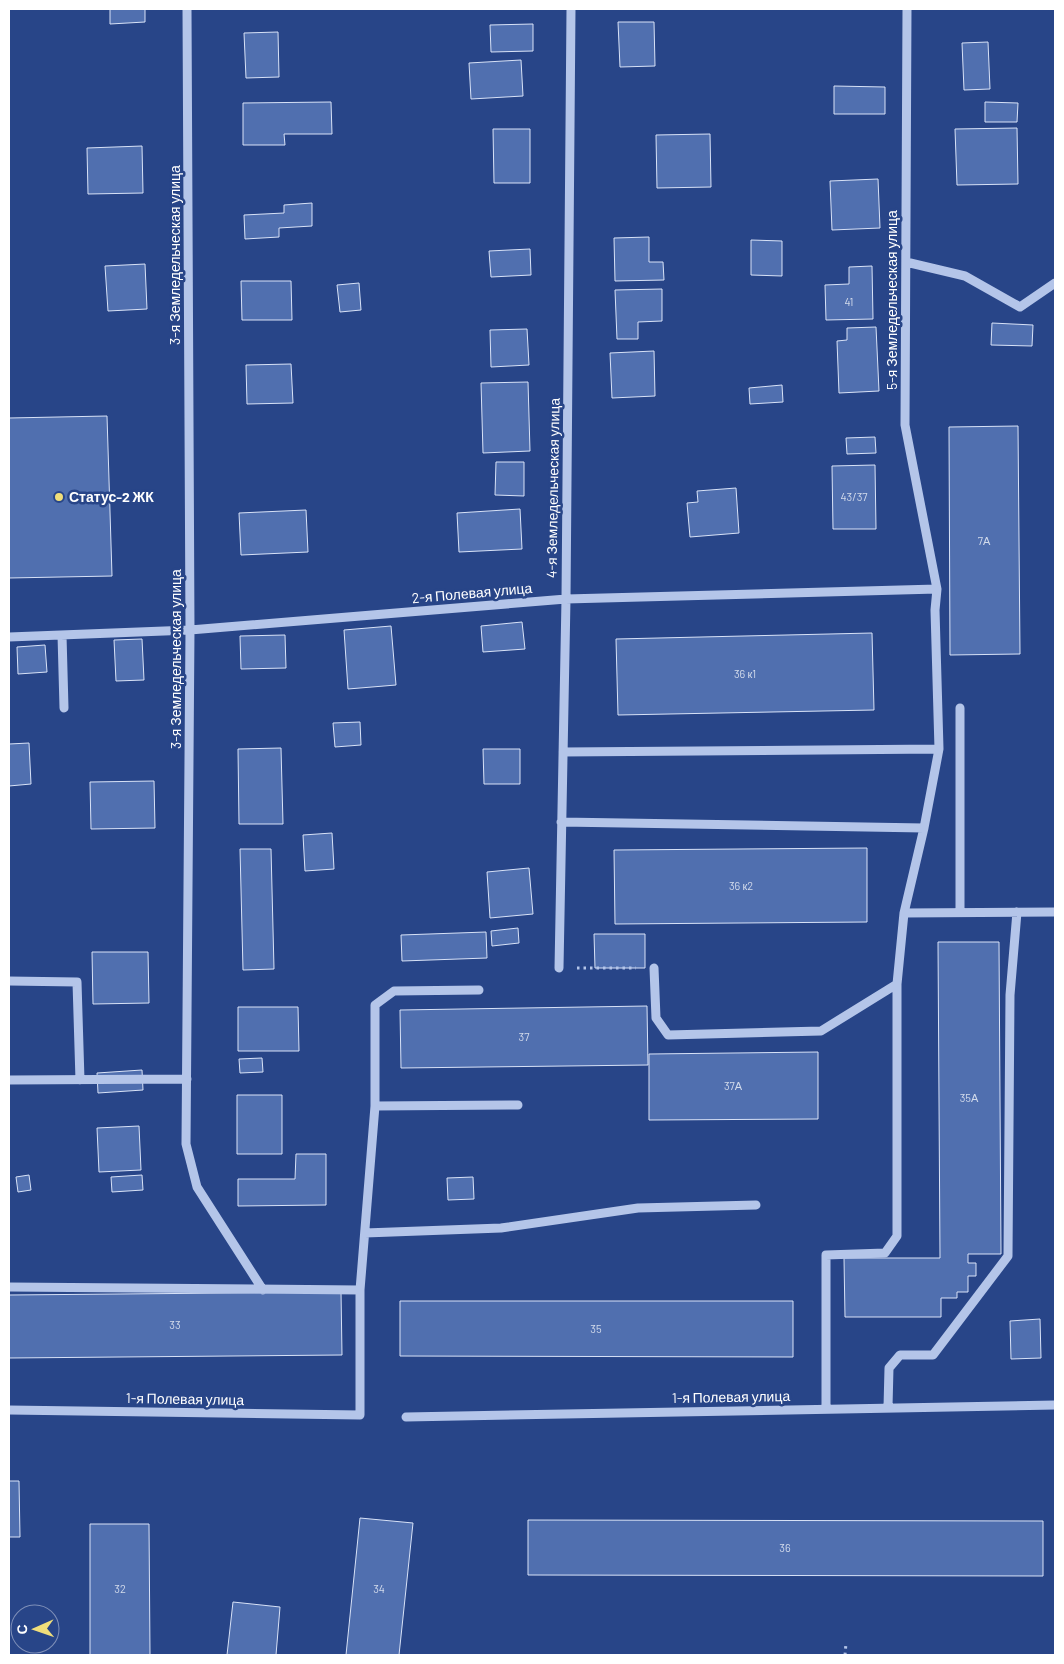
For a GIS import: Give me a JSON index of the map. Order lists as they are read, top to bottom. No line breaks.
{"streets":{"street":["3-я Земледельческая улица","5-я Земледельческая улица","4-я Земледельческая улица","2-я Полевая улица","1-я Полевая улица"]},"crossings":[["3-я Земледельческая улица","2-я Полевая улица"],["5-я Земледельческая улица","2-я Полевая улица"],["5-я Земледельческая улица","1-я Полевая улица"],["4-я Земледельческая улица","2-я Полевая улица"]],"places":["Статус-2 ЖК"],"house_numbers":["41","43/37","7А","36 к1","36 к2","37","37А","35А","33","35","36","32","34"],"north":"left"}
